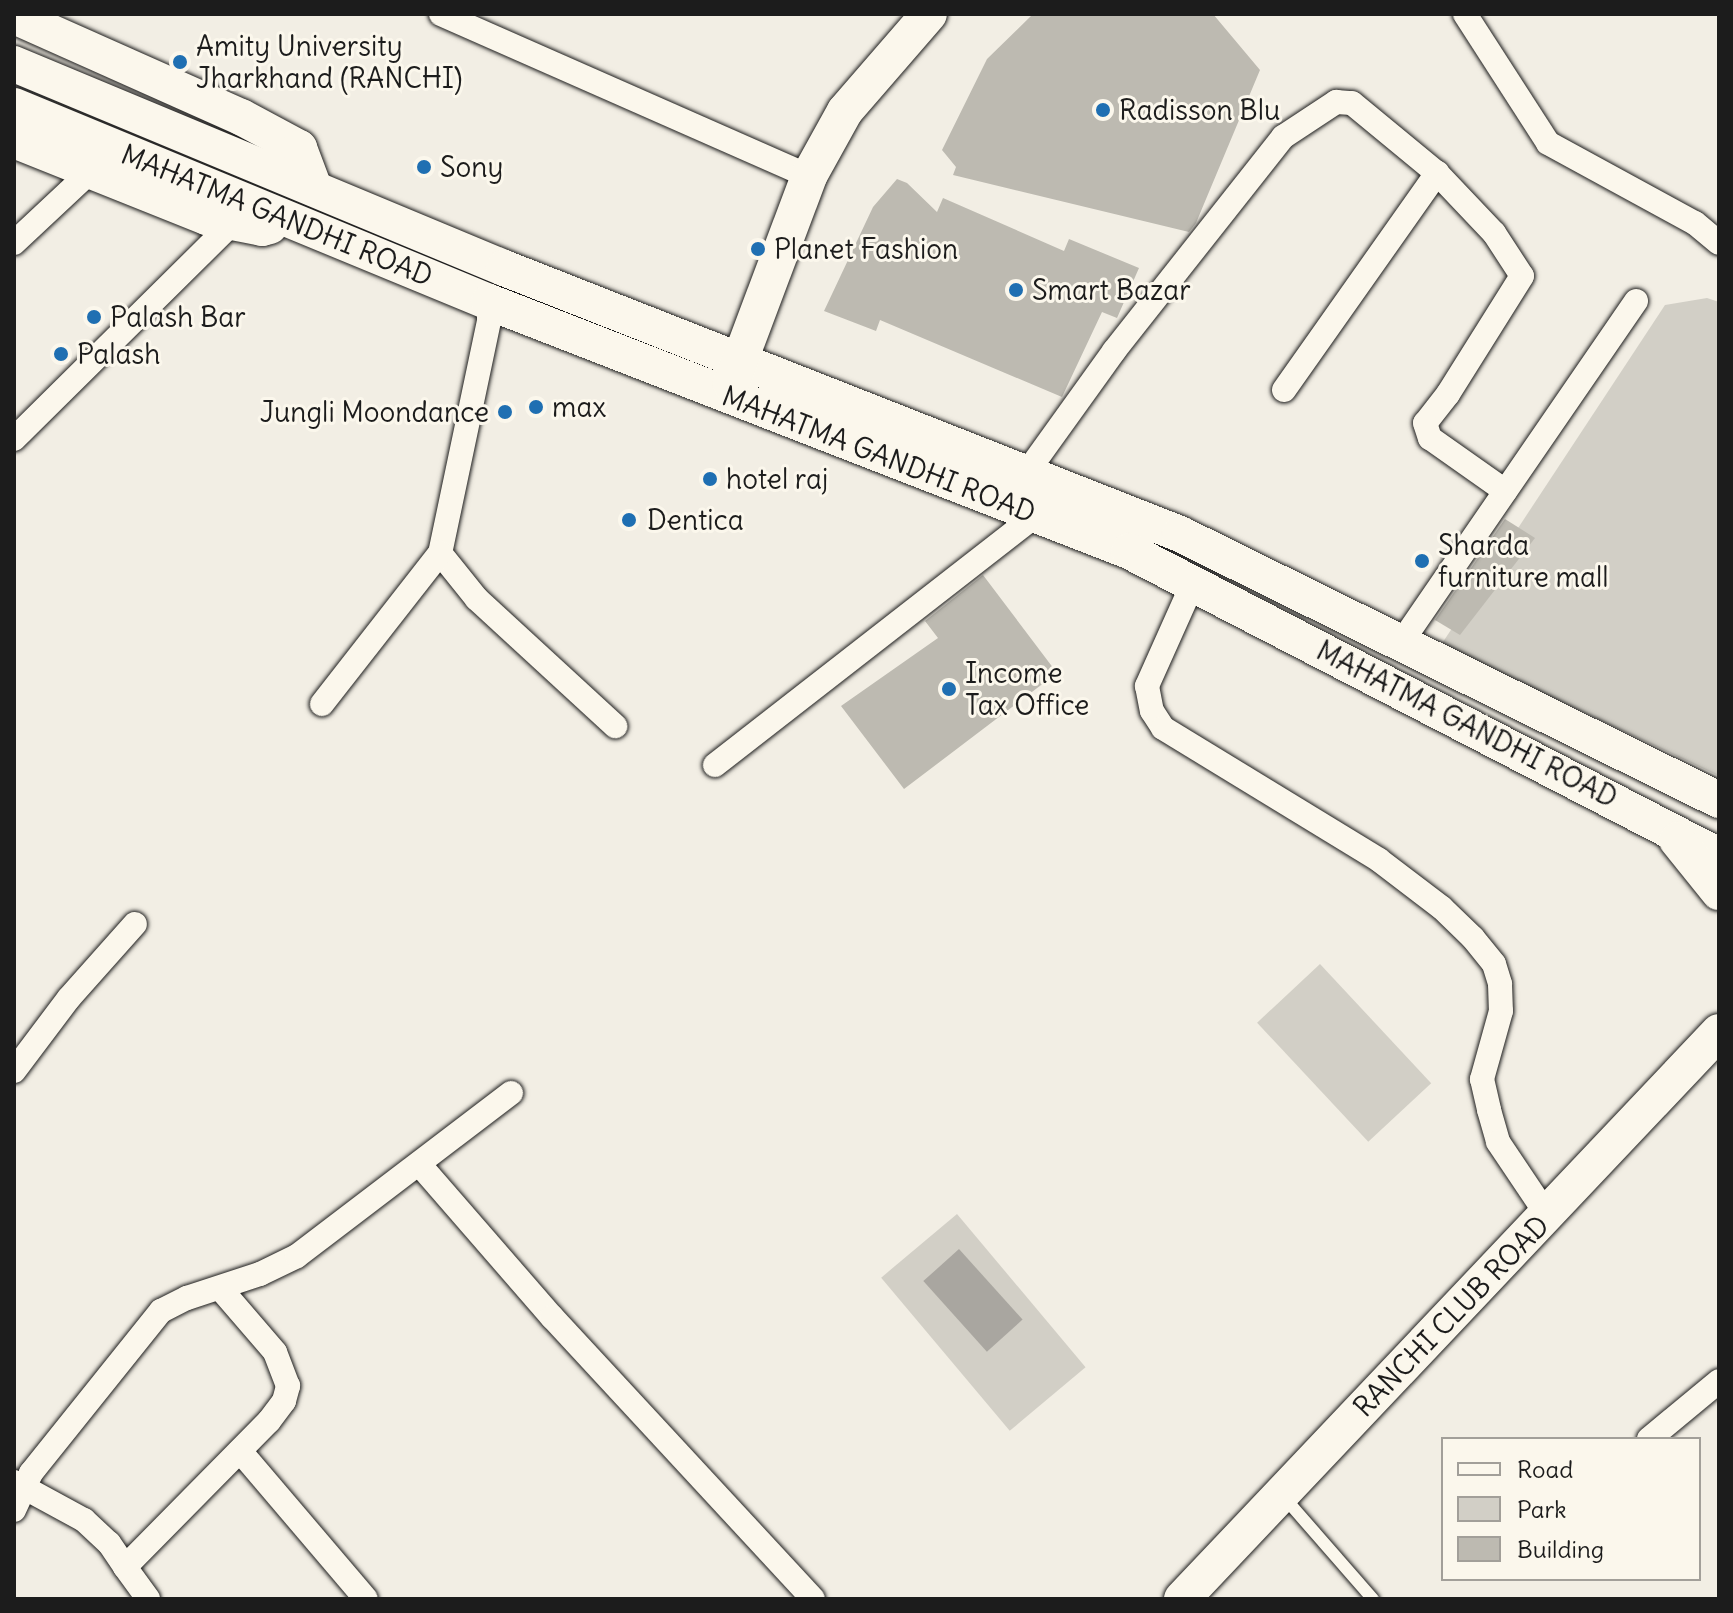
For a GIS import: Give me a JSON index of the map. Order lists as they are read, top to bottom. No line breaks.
{"streets":{"main road":["MAHATMA GANDHI ROAD","RANCHI CLUB ROAD"]},"places":["Amity University Jharkhand (RANCHI)","Radisson Blu","Sony","Planet Fashion","Smart Bazar","Palash Bar","Palash","max","Jungli Moondance","hotel raj","Dentica","Sharda furniture mall","Income Tax Office"],"legend":["Road","Park","Building"]}
